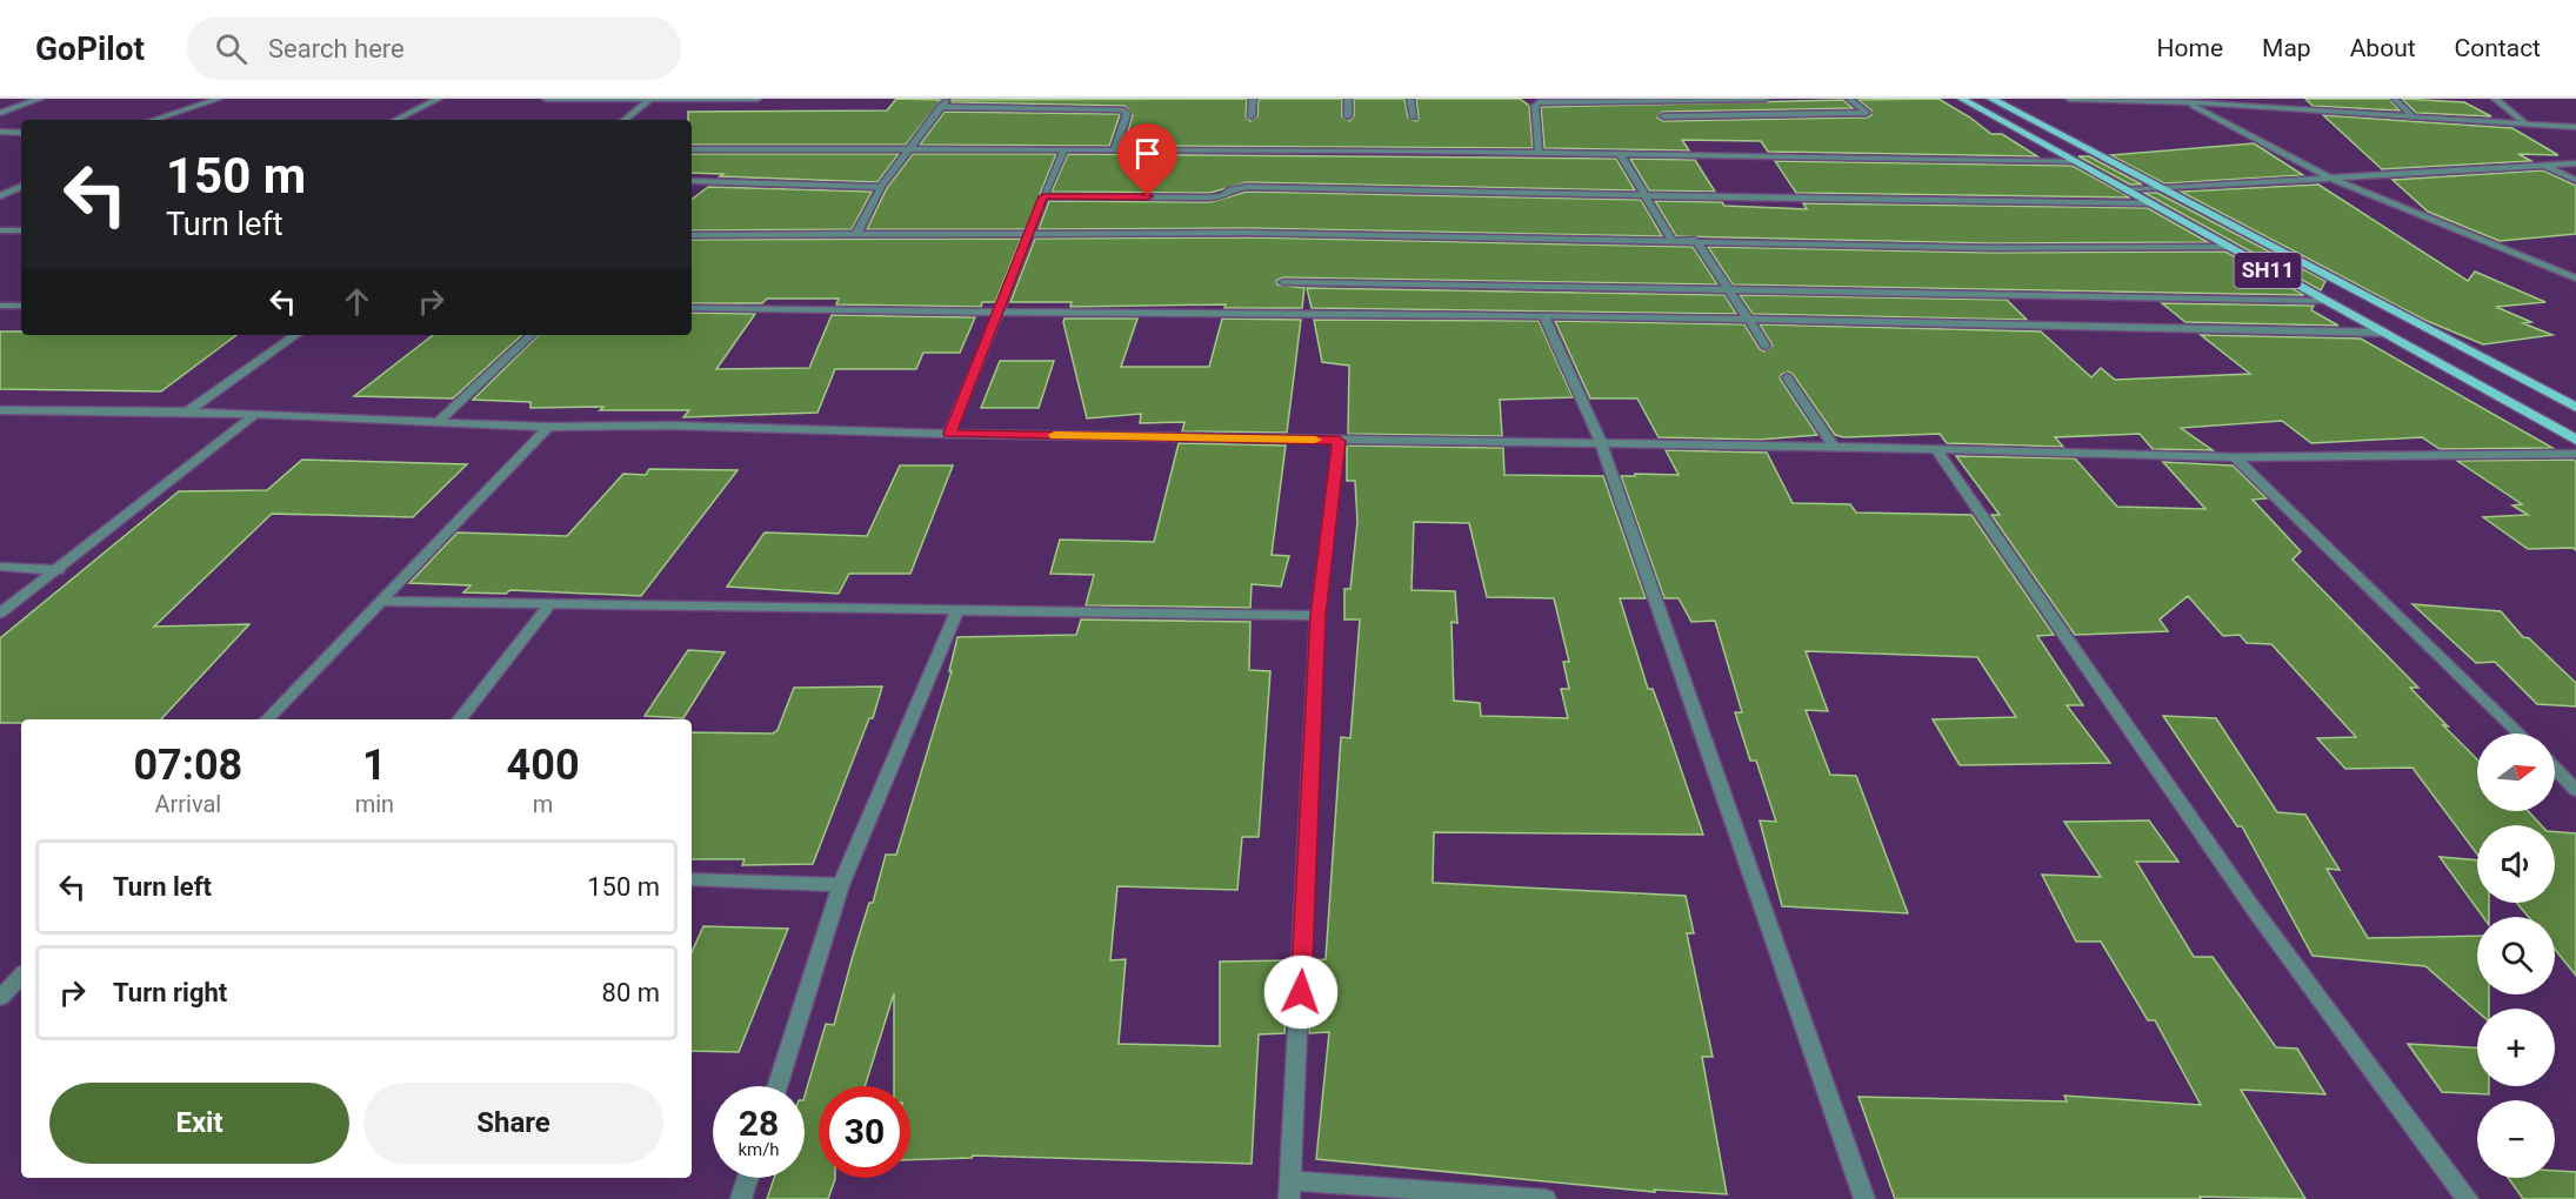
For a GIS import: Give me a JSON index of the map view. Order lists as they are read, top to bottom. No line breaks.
{"streets":{"main road":["SH11"]},"north":"right","page":{"header":"GoPilot","search":"Search here","nav":["Home","Map","About","Contact"],"turn":["150 m","Turn left"],"eta":["07:08","Arrival","1","min","400","m"],"map_buttons":["+","−"],"list":[{"name":"Turn left","value":"150 m"},{"name":"Turn right","value":"80 m"}],"buttons":["Exit","Share"],"speed":"28 km/h","limit":"30"}}
